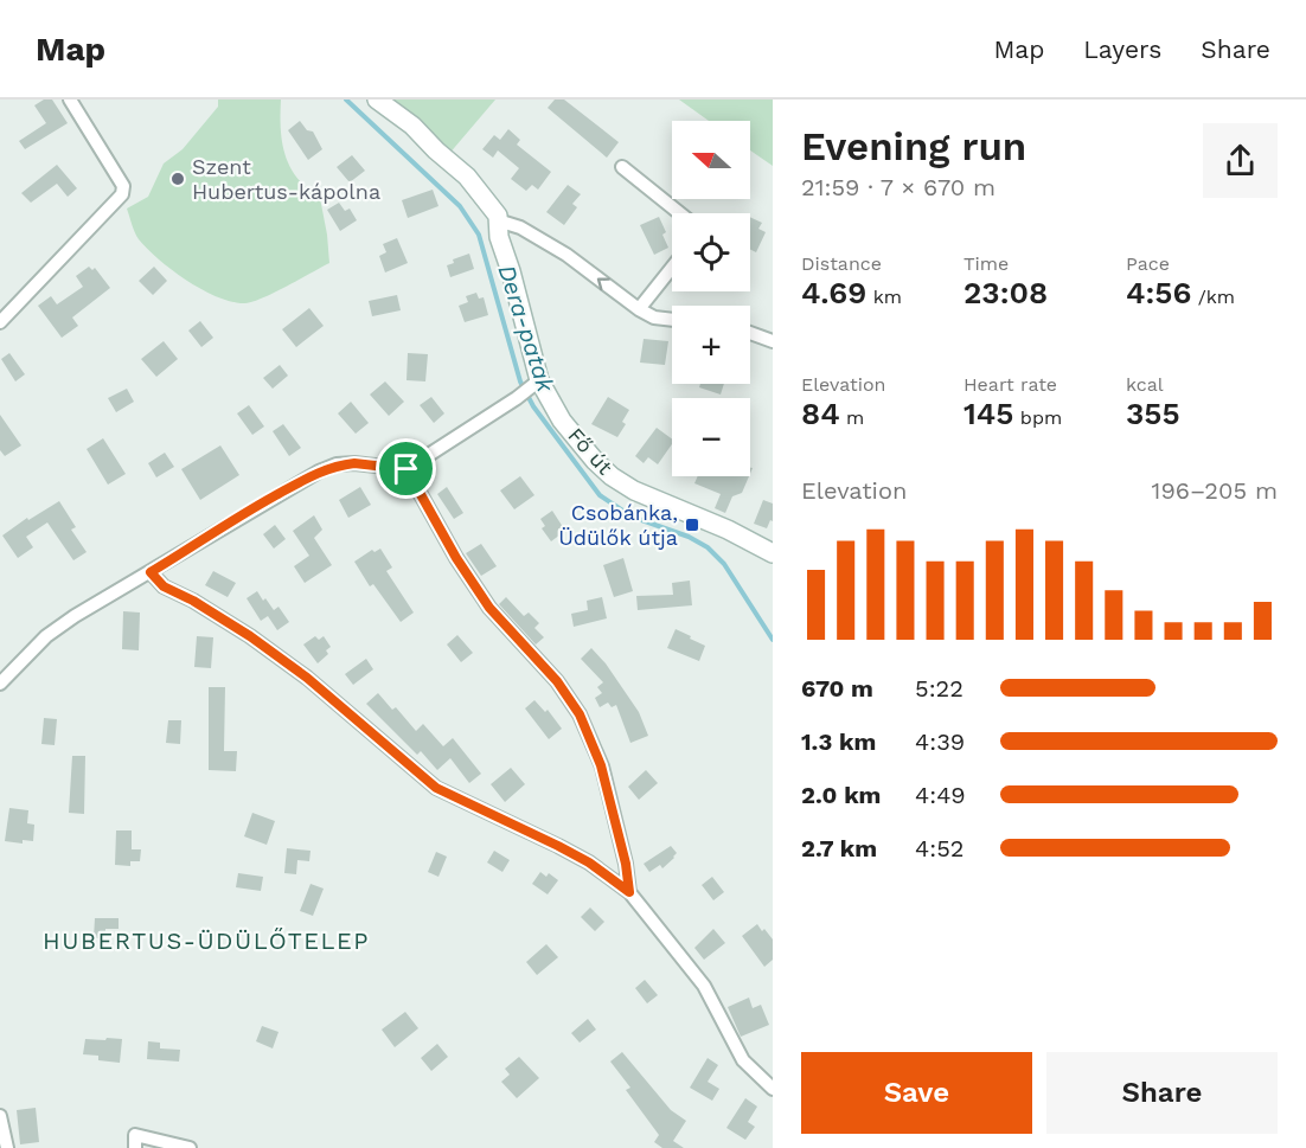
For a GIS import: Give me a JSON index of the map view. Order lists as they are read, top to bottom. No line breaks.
{"streets":{"main road":["Fő út"]},"districts":["HUBERTUS-ÜDÜLŐTELEP"],"water":["Dera-patak"],"places":{"other":["Szent Hubertus-kápolna"],"transit":["Csobánka, Üdülők útja"]},"north":"left","page":{"header":"Map","nav":["Map","Layers","Share"],"heading":["Evening run","21:59 · 7 × 670 m"],"map_buttons":["+","−"],"stats":[["Distance","4.69 km"],["Time","23:08"],["Pace","4:56 /km"],["Elevation","84 m"],["Heart rate","145 bpm"],["kcal","355"]],"chart":["Elevation","196–205 m"],"list":[{"name":"670 m","note":"5:22"},{"name":"1.3 km","note":"4:39"},{"name":"2.0 km","note":"4:49"},{"name":"2.7 km","note":"4:52"}],"buttons":["Save","Share"]}}
